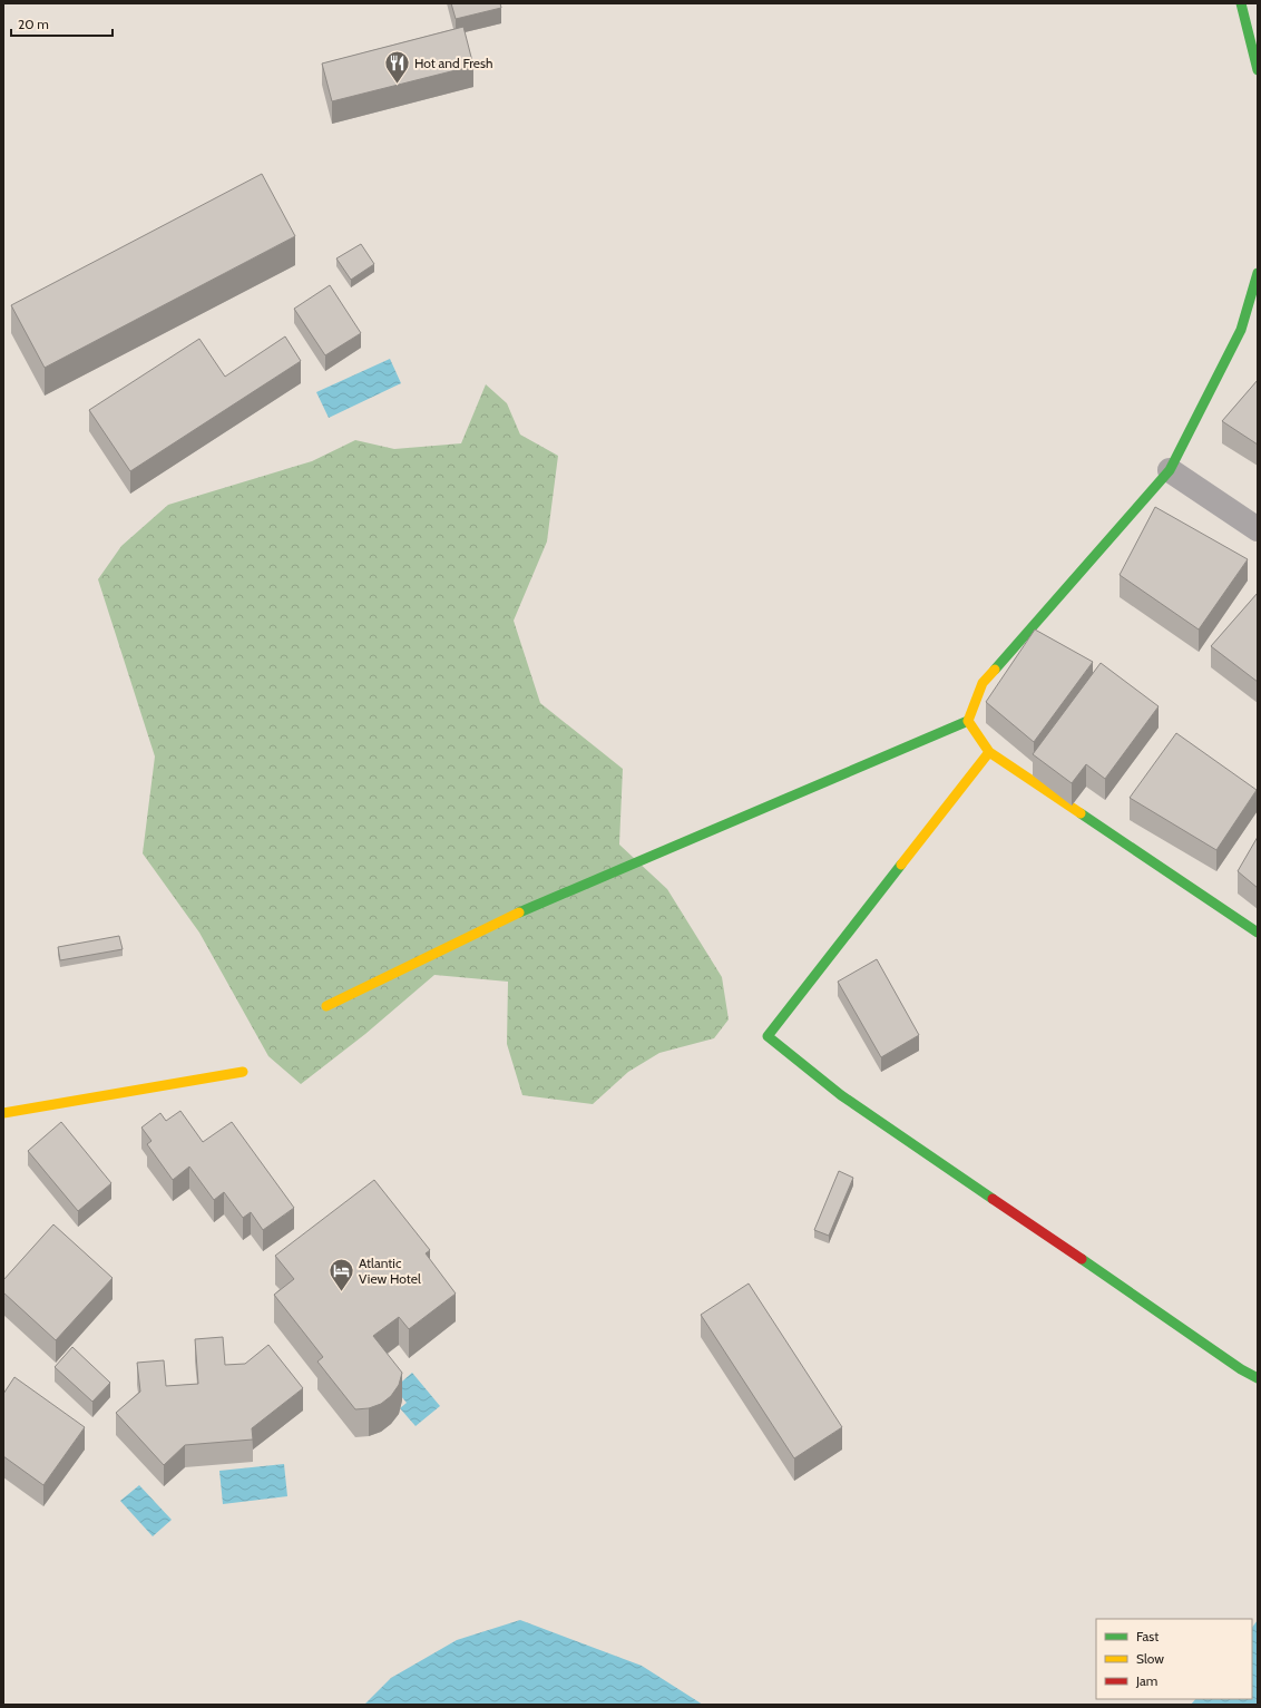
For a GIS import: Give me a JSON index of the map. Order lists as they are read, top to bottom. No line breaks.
{"places":{"restaurant":["Hot and Fresh"],"hotel":["Atlantic View Hotel"]},"legend":["Fast","Slow","Jam"],"scale_bar":"20 m"}
